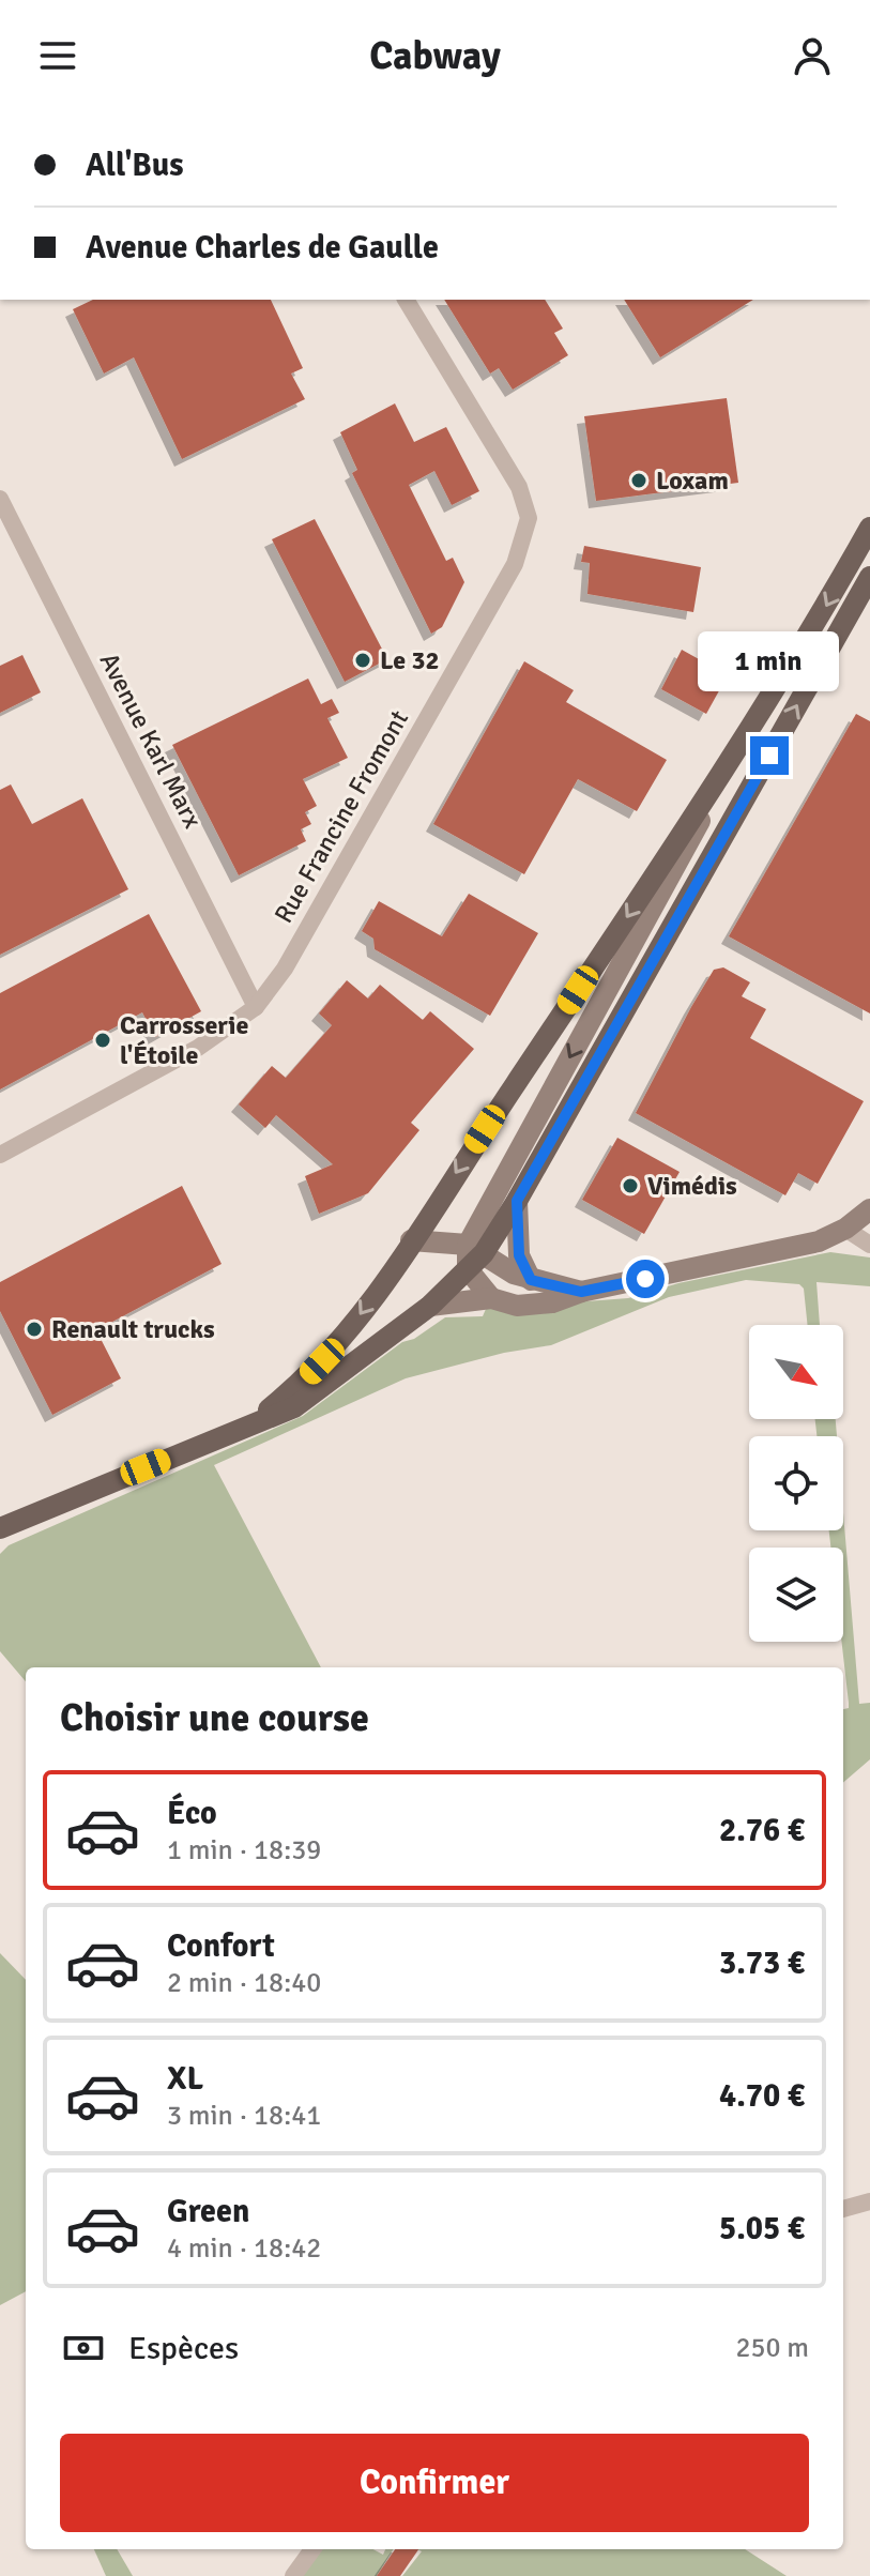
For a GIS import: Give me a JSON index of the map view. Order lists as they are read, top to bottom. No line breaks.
{"streets":{"street":["Avenue Karl Marx","Rue Francine Fromont"]},"crossings":[["Avenue Karl Marx","Rue Francine Fromont"]],"places":["Loxam","Le 32","Carrosserie l'Étoile","Vimédis","Renault trucks"],"north":"bottom right","page":{"header":"Cabway","banner":["All'Bus","Avenue Charles de Gaulle"],"bubble":"1 min","heading":"Choisir une course","list":[{"name":"Éco","note":"1 min · 18:39","value":"2.76 €"},{"name":"Confort","note":"2 min · 18:40","value":"3.73 €"},{"name":"XL","note":"3 min · 18:41","value":"4.70 €"},{"name":"Green","note":"4 min · 18:42","value":"5.05 €"}],"pay":["Espèces","250 m"],"buttons":"Confirmer"}}
